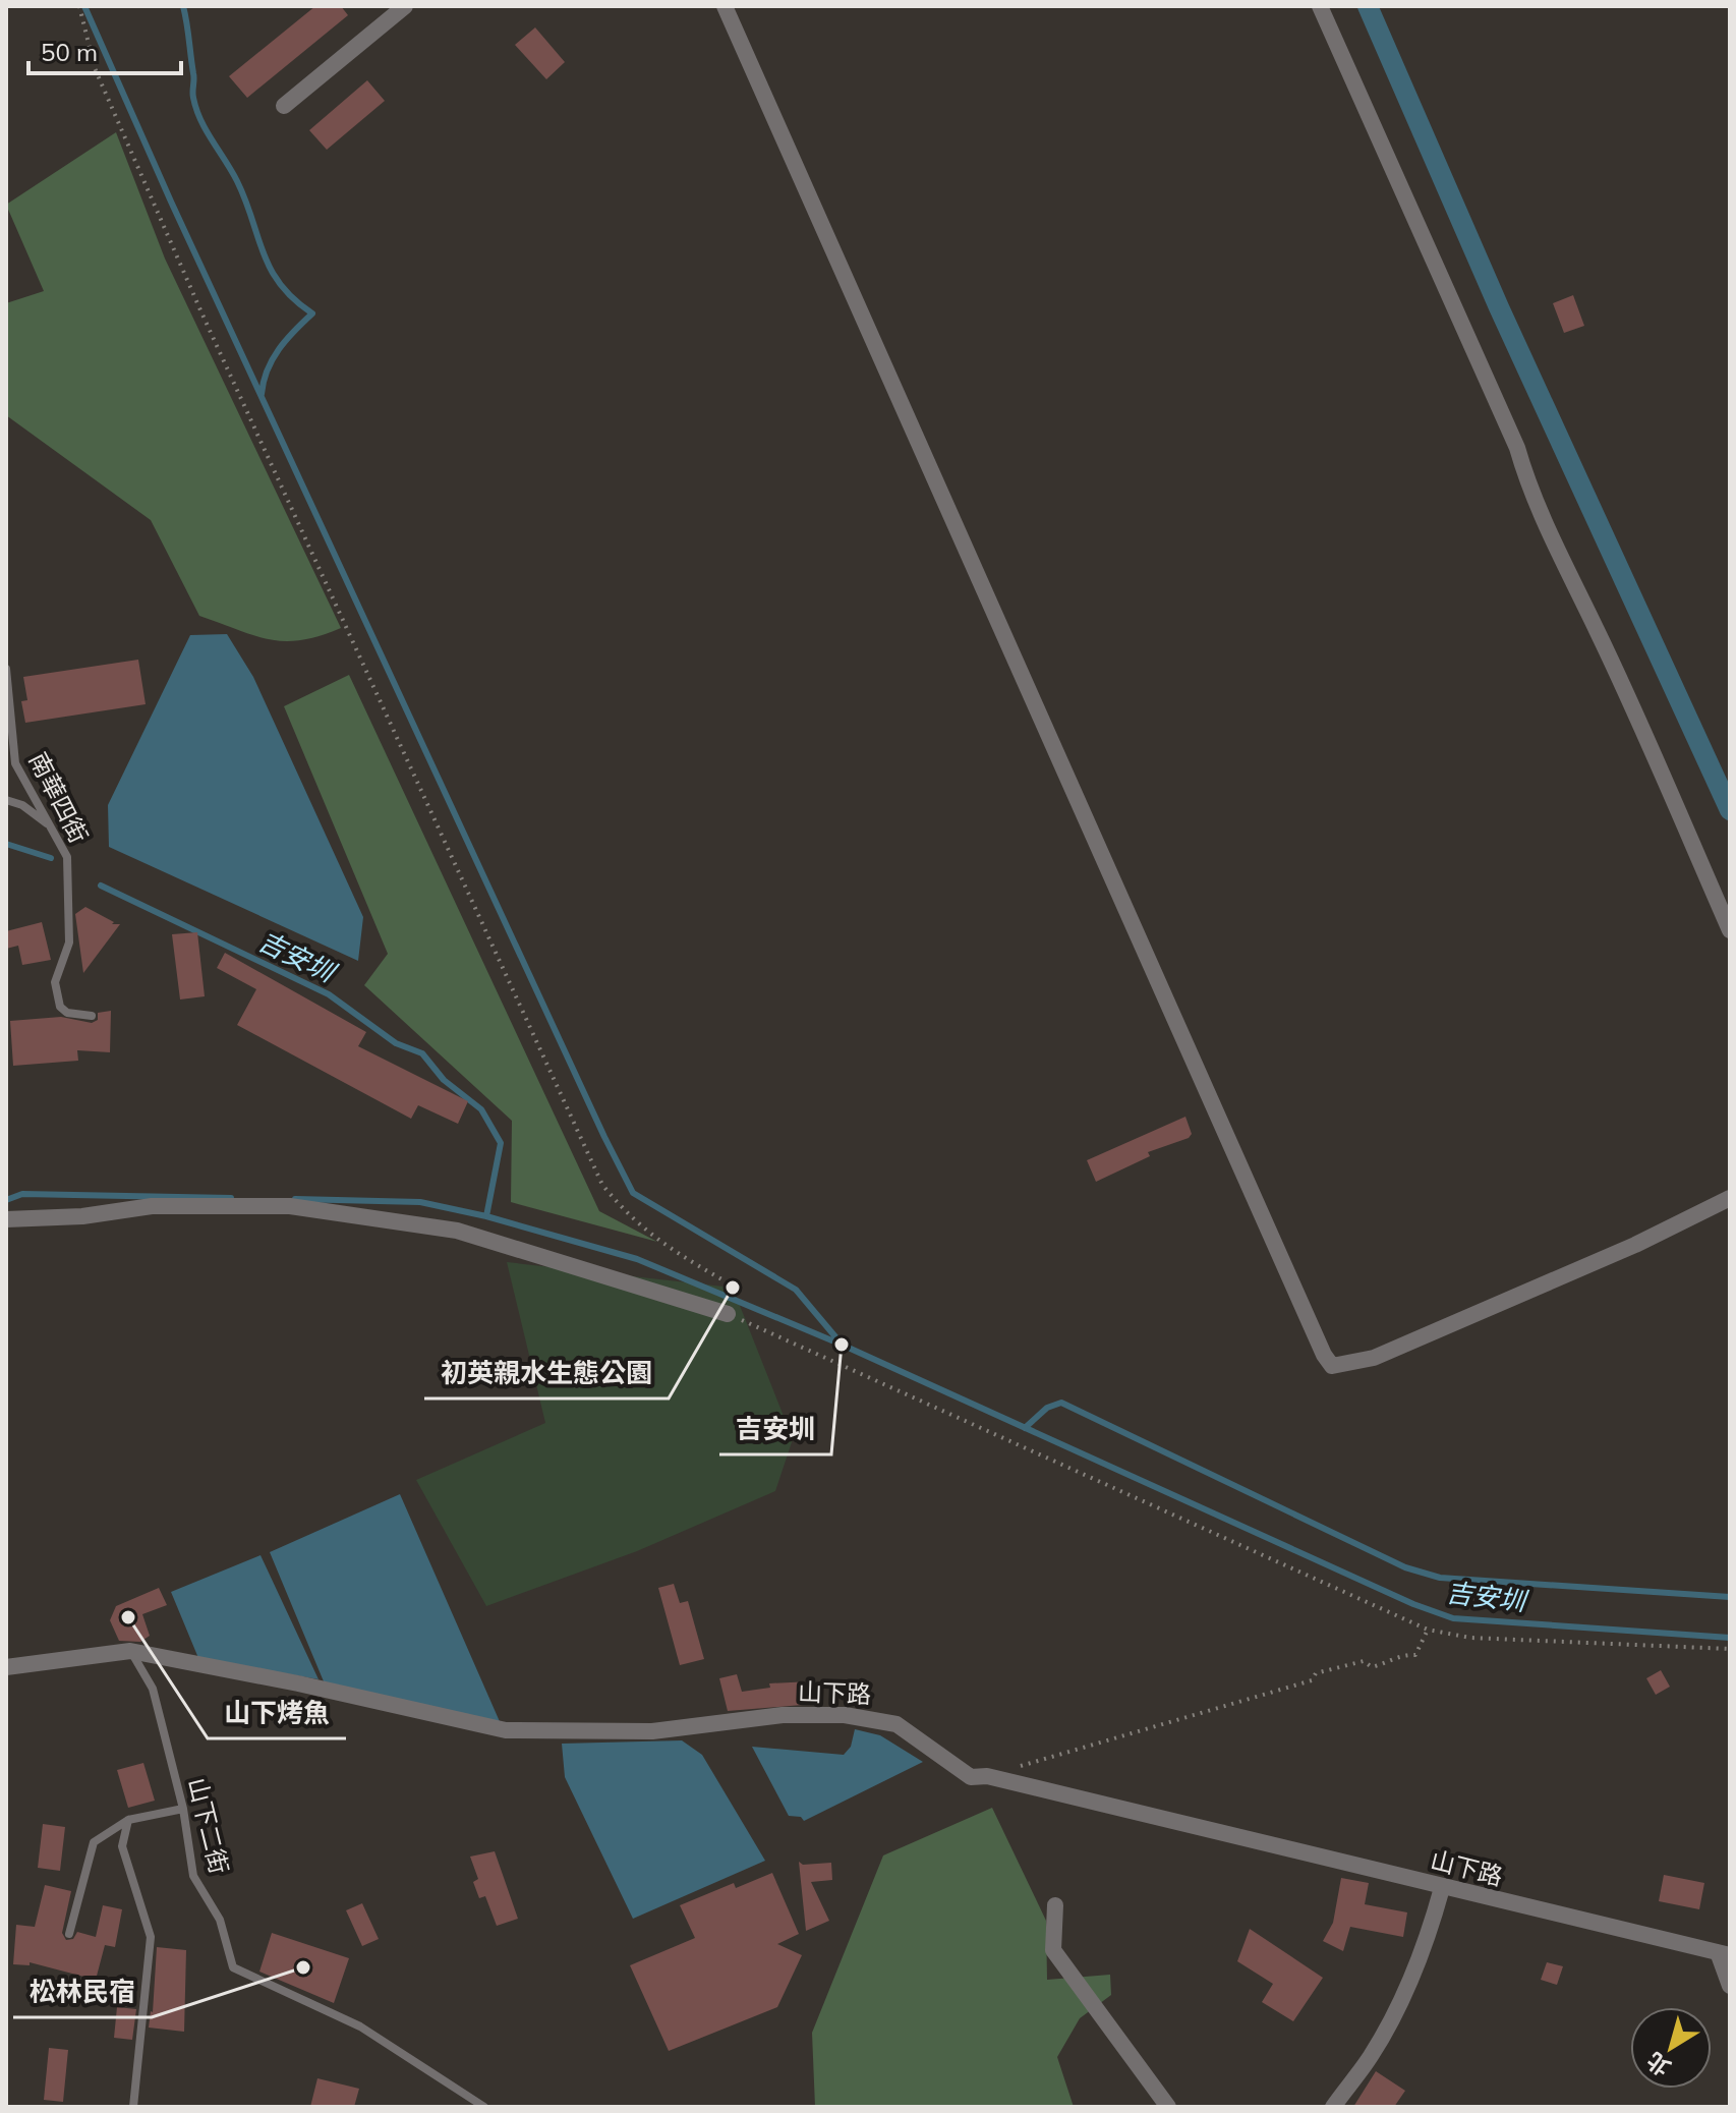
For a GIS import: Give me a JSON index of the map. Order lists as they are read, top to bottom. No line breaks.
{"streets":{"street":["山下路"],"lane":["南華四街","山下二街"]},"crossings":[["山下路","山下二街"]],"water":["吉安圳"],"places":["初英親水生態公園","吉安圳","山下烤魚","松林民宿"],"scale_bar":"50 m","north":"bottom left"}
